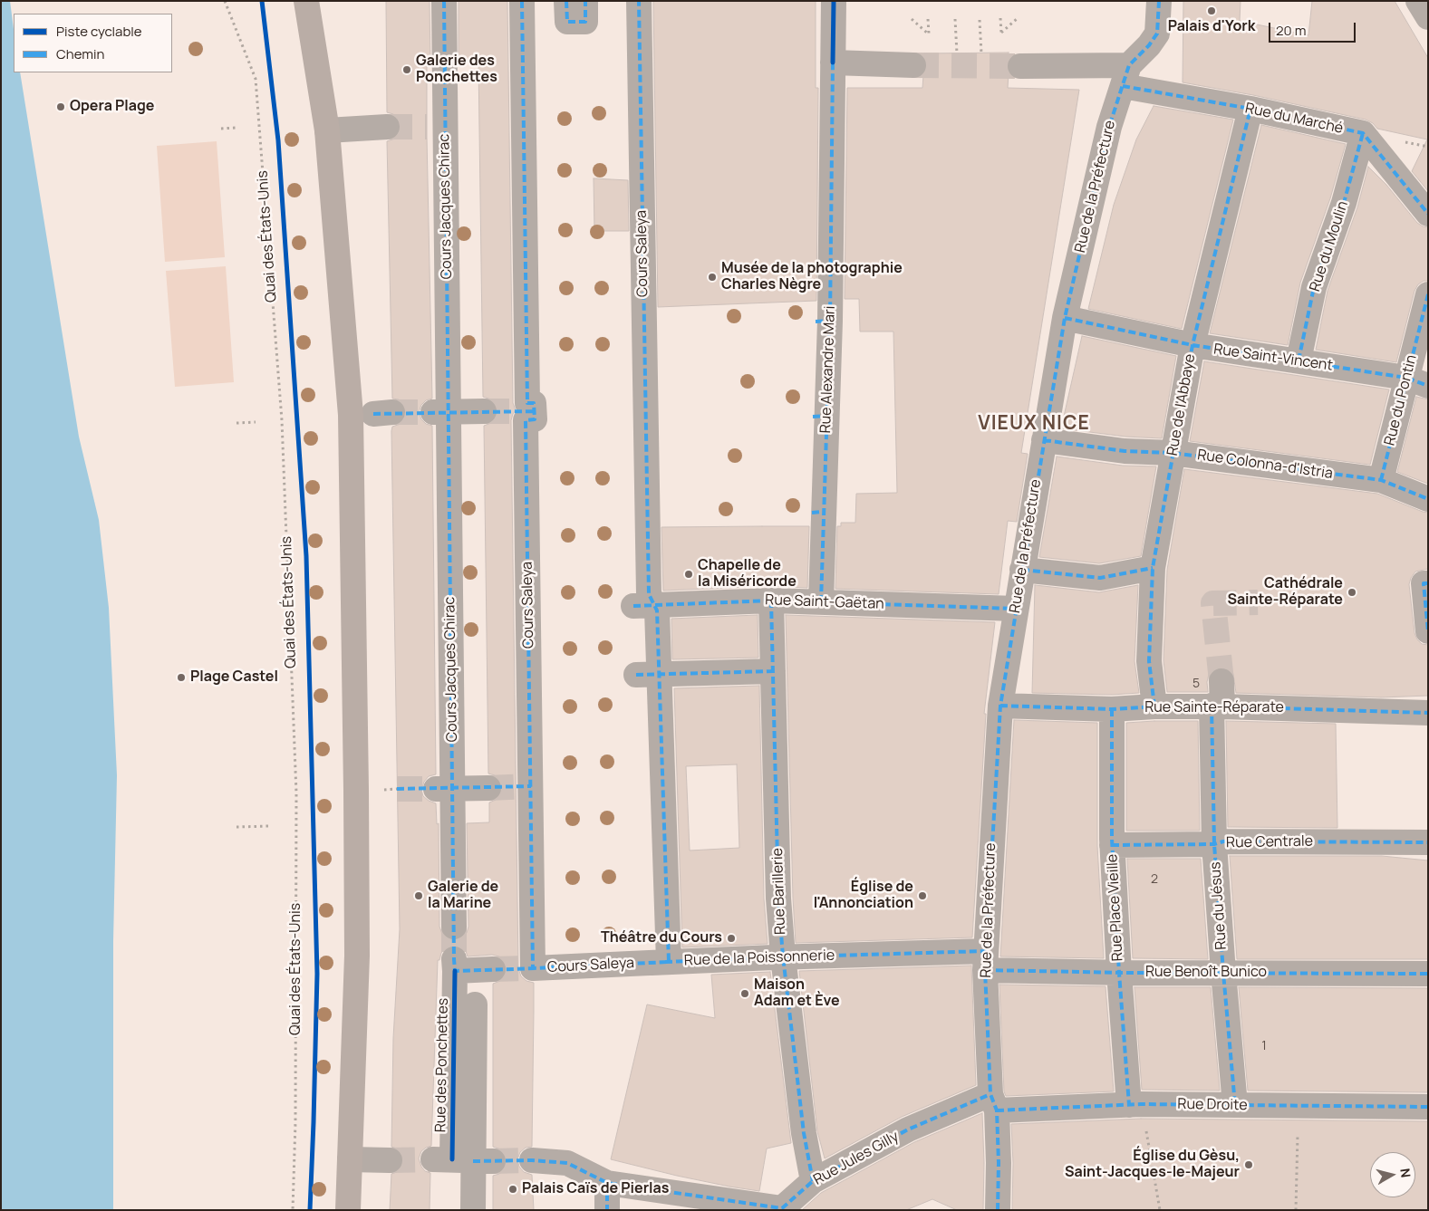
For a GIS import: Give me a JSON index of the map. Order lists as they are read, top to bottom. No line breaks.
{"streets":{"street":["Rue du Marché","Rue de la Préfecture","Cours Jacques Chirac","Rue du Moulin","Cours Saleya","Rue Saint-Vincent","Rue Alexandre Mari","Rue du Pontin","Rue de l'Abbaye","Rue Colonna-d'Istria","Rue Saint-Gaëtan","Rue Sainte-Réparate","Rue Centrale","Rue Barillerie","Rue du Jésus","Rue Place Vieille","Rue de la Poissonnerie","Rue Benoît Bunico","Rue des Ponchettes","Rue Droite","Rue Jules Gilly"],"cycle path":["Quai des États-Unis"]},"crossings":[["Rue du Marché","Rue de la Préfecture"],["Rue du Marché","Rue du Moulin"],["Rue du Marché","Rue de l'Abbaye"],["Rue de la Préfecture","Rue Saint-Vincent"],["Rue de la Préfecture","Rue Colonna-d'Istria"],["Rue de la Préfecture","Rue Saint-Gaëtan"],["Rue de la Préfecture","Rue Sainte-Réparate"],["Rue de la Préfecture","Rue de la Poissonnerie"],["Rue de la Préfecture","Rue Benoît Bunico"],["Rue de la Préfecture","Rue Droite"],["Rue de la Préfecture","Rue Jules Gilly"],["Rue du Moulin","Rue Saint-Vincent"],["Cours Saleya","Rue Saint-Gaëtan"],["Cours Saleya","Rue de la Poissonnerie"],["Rue Saint-Vincent","Rue du Pontin"],["Rue Saint-Vincent","Rue de l'Abbaye"],["Rue Alexandre Mari","Rue Saint-Gaëtan"],["Rue du Pontin","Rue Colonna-d'Istria"],["Rue de l'Abbaye","Rue Colonna-d'Istria"],["Rue de l'Abbaye","Rue Sainte-Réparate"],["Rue Saint-Gaëtan","Rue Barillerie"],["Rue Sainte-Réparate","Rue du Jésus"],["Rue Sainte-Réparate","Rue Place Vieille"],["Rue Centrale","Rue du Jésus"],["Rue Centrale","Rue Place Vieille"],["Rue Barillerie","Rue de la Poissonnerie"],["Rue Barillerie","Rue Jules Gilly"],["Rue du Jésus","Rue Benoît Bunico"],["Rue du Jésus","Rue Droite"],["Rue Place Vieille","Rue Benoît Bunico"],["Rue Place Vieille","Rue Droite"],["Rue de la Poissonnerie","Rue Benoît Bunico"],["Rue Droite","Rue Jules Gilly"]],"districts":["VIEUX NICE"],"places":["Palais d'York","Galerie des Ponchettes","Opera Plage","Musée de la photographie Charles Nègre","Chapelle de la Miséricorde","Cathédrale Sainte-Réparate","Plage Castel","Galerie de la Marine","Église de l'Annonciation","Théâtre du Cours","Maison Adam et Ève","Église du Gèsu, Saint-Jacques-le-Majeur","Palais Caïs de Pierlas"],"house_numbers":["5","2","1"],"legend":["Piste cyclable","Chemin"],"scale_bar":"20 m","north":"right"}
